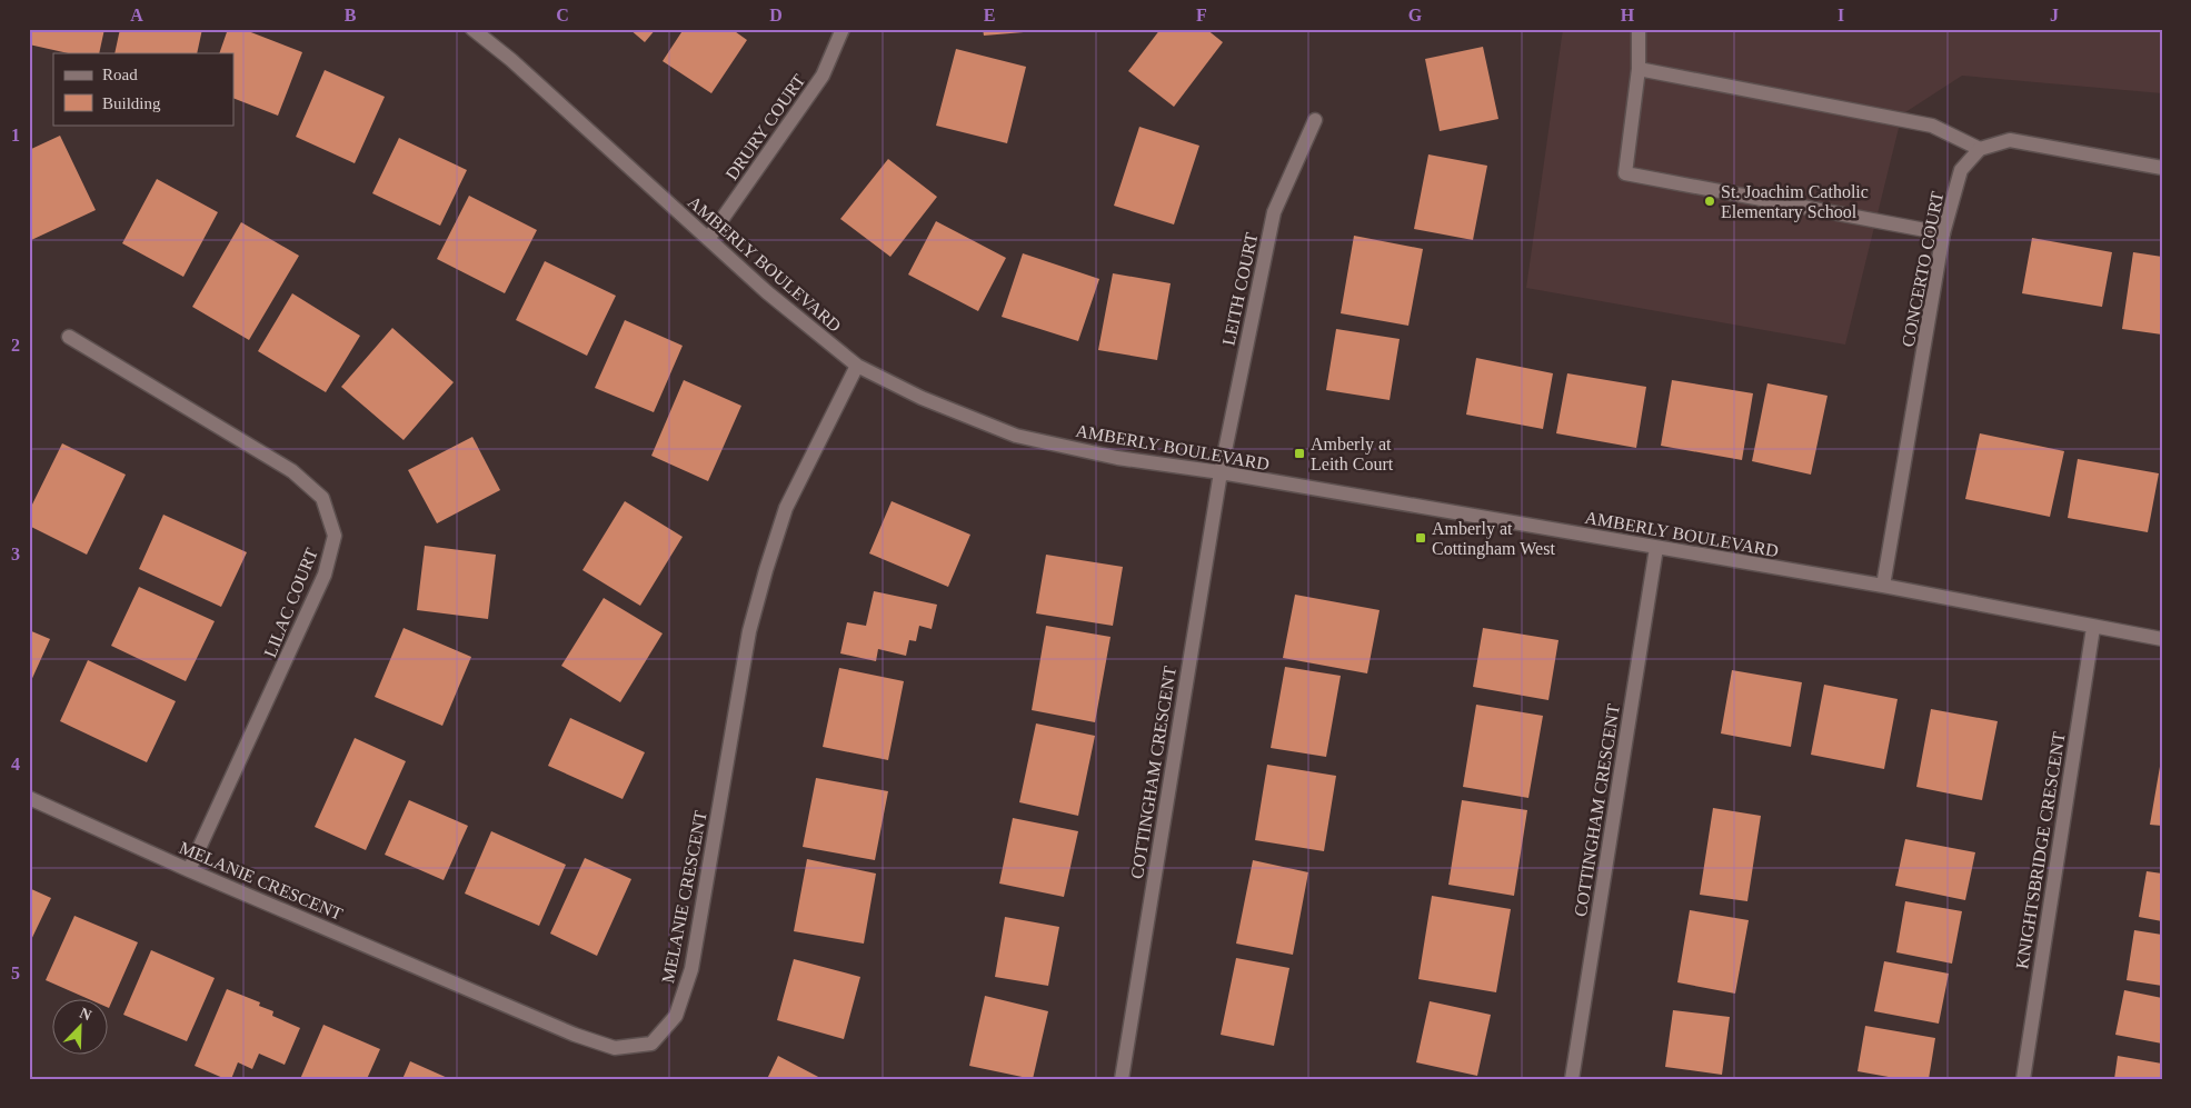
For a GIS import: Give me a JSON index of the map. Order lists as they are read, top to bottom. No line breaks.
{"streets":{"street":["DRURY COURT","AMBERLY BOULEVARD","CONCERTO COURT","LEITH COURT","LILAC COURT","COTTINGHAM CRESCENT","KNIGHTSBRIDGE CRESCENT","MELANIE CRESCENT"]},"crossings":[["DRURY COURT","AMBERLY BOULEVARD"],["AMBERLY BOULEVARD","CONCERTO COURT"],["AMBERLY BOULEVARD","LEITH COURT"],["AMBERLY BOULEVARD","COTTINGHAM CRESCENT"],["AMBERLY BOULEVARD","KNIGHTSBRIDGE CRESCENT"],["AMBERLY BOULEVARD","MELANIE CRESCENT"],["LEITH COURT","COTTINGHAM CRESCENT"],["LILAC COURT","MELANIE CRESCENT"]],"places":{"other":["St. Joachim Catholic Elementary School"],"transit":["Amberly at Leith Court","Amberly at Cottingham West"]},"legend":["Road","Building"],"north":"top right","grid":{"columns":["A","B","C","D","E","F","G","H","I","J"],"rows":["1","2","3","4","5"]}}
